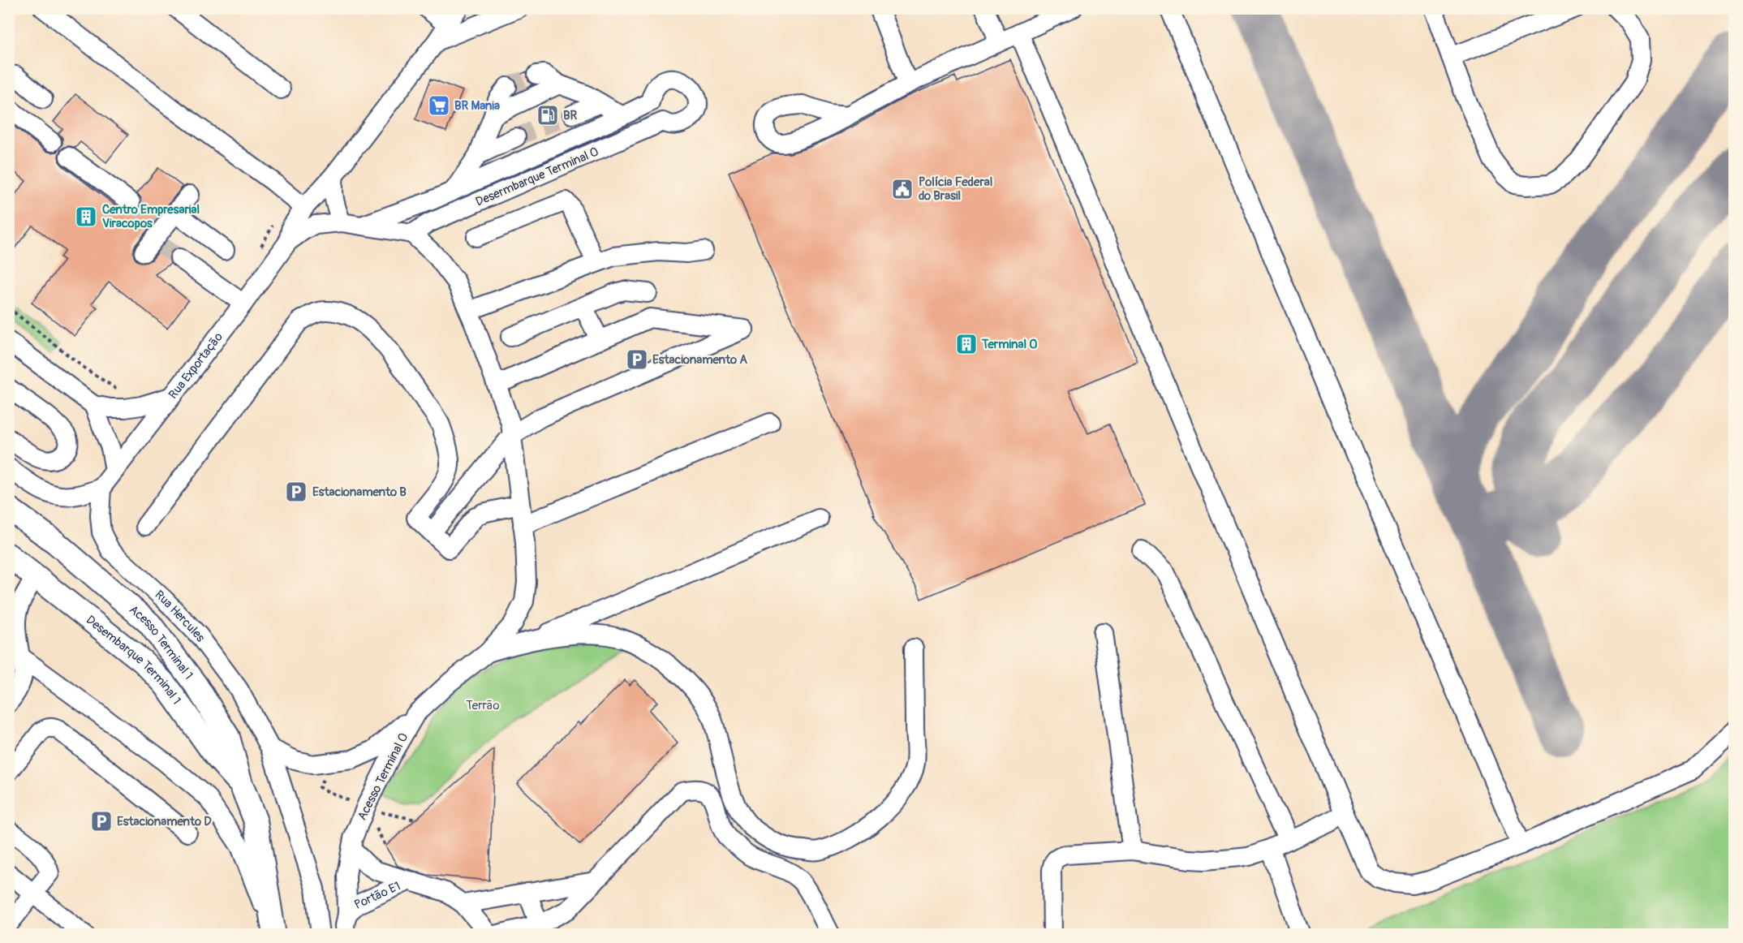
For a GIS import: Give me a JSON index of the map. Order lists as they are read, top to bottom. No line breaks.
{"streets":{"main road":["Acesso Terminal 1","Desembarque Terminal 1"],"street":["Desermbarque Terminal 0","Rua Exportação","Rua Hercules","Acesso Terminal 0","Portão E1"]},"crossings":[["Rua Exportação","Rua Hercules"],["Acesso Terminal 1","Desembarque Terminal 1"],["Acesso Terminal 0","Portão E1"]],"parks":["Terrão"],"places":{"supermarket":["BR Mania"],"fuel station":["BR"],"public building":["Polícia Federal do Brasil"],"building":["Centro Empresarial Viracopos","Terminal 0"],"parking":["Estacionamento A","Estacionamento B","Estacionamento D"]}}
